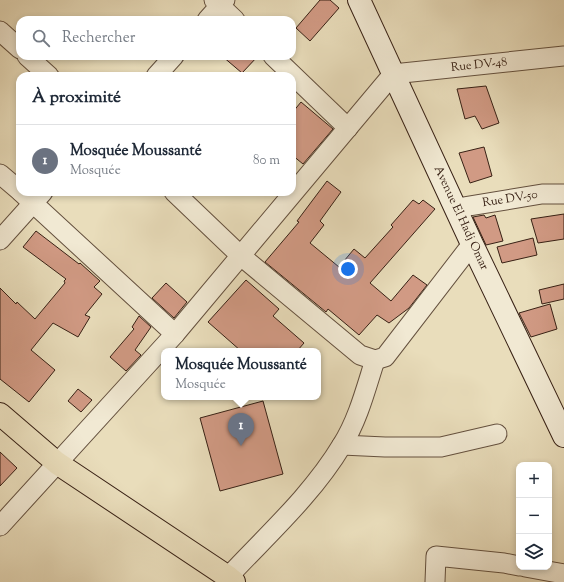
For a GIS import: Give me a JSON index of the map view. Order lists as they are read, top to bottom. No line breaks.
{"streets":{"street":["Rue DV-48","Rue DV-50","Avenue El Hadj Omar"]},"crossings":[["Rue DV-48","Avenue El Hadj Omar"],["Rue DV-50","Avenue El Hadj Omar"]],"page":{"search":"Rechercher","heading":"À proximité","list":[{"mark":"1","name":"Mosquée Moussanté","note":"Mosquée","value":"80 m"}],"popup":["Mosquée Moussanté","Mosquée"],"pins":"1","map_buttons":["+","−"]}}
